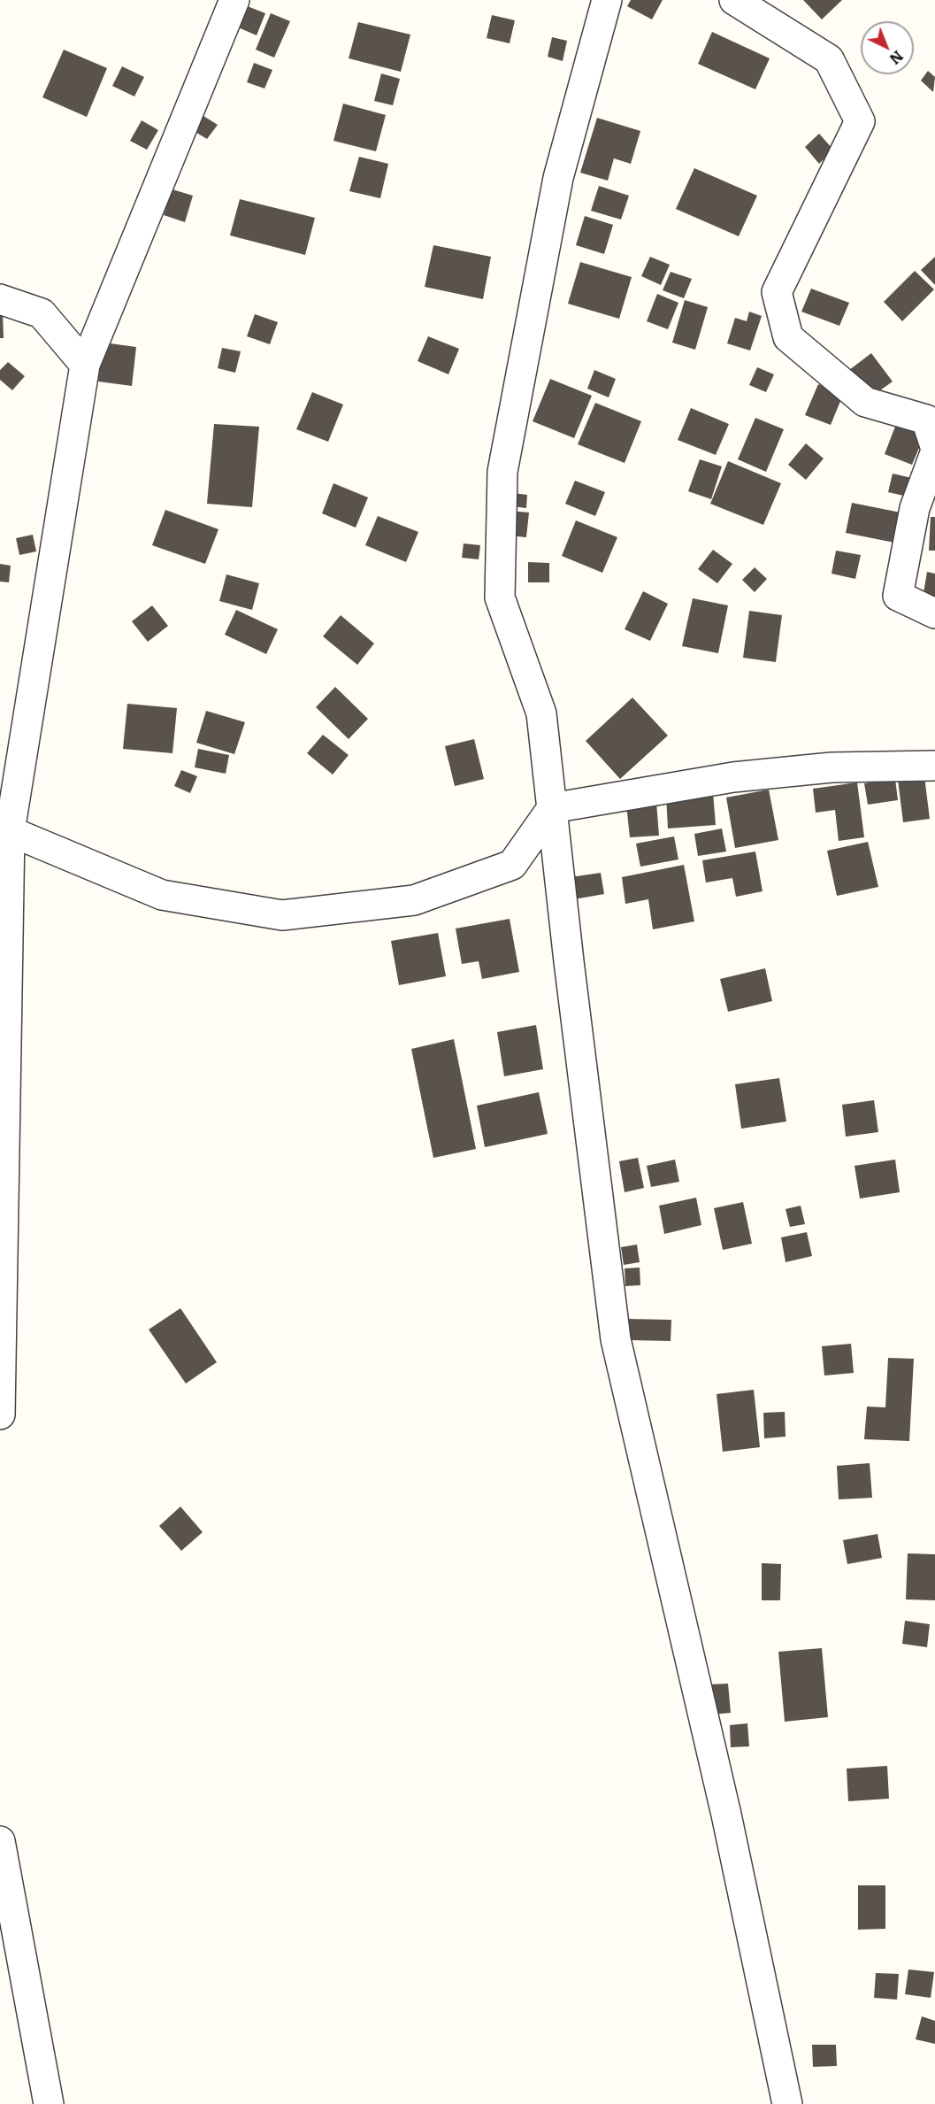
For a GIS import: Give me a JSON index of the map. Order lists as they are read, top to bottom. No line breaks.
{"north":"bottom right"}
